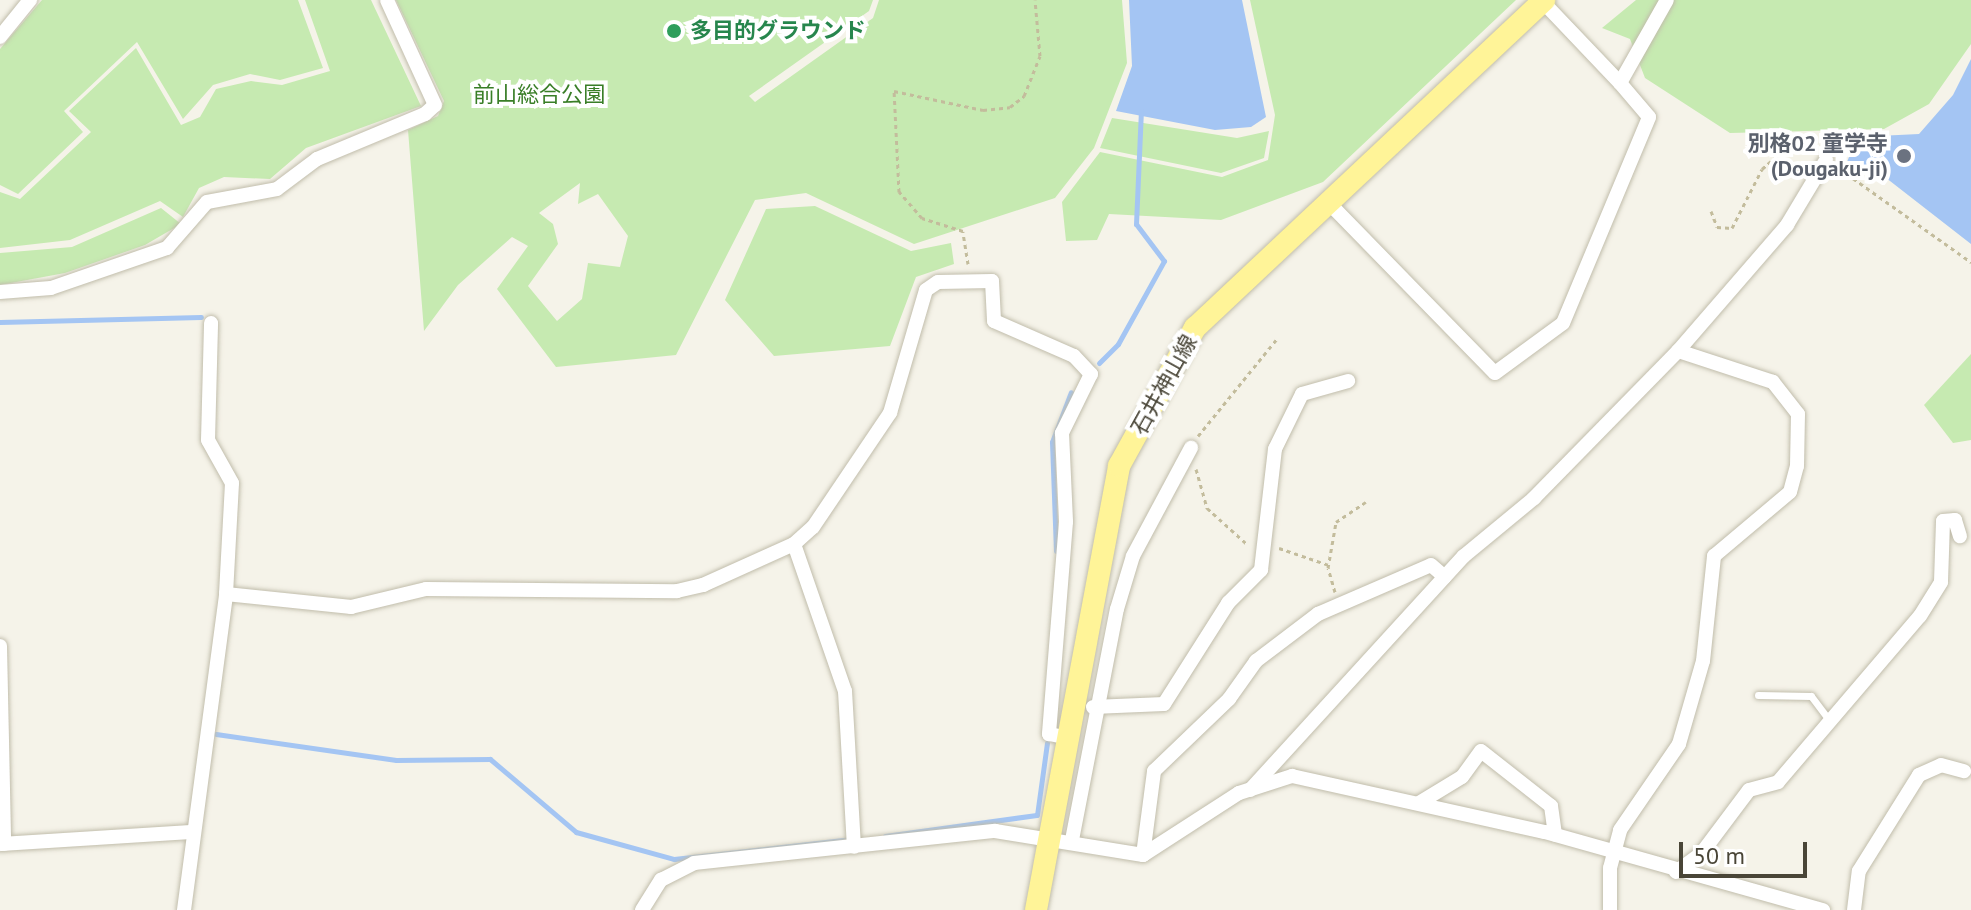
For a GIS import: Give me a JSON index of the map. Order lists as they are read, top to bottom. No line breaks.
{"streets":{"main road":["石井神山線"]},"parks":["前山総合公園"],"places":["多目的グラウンド","別格02 童学寺 (Dougaku-ji)"],"scale_bar":"50 m"}
